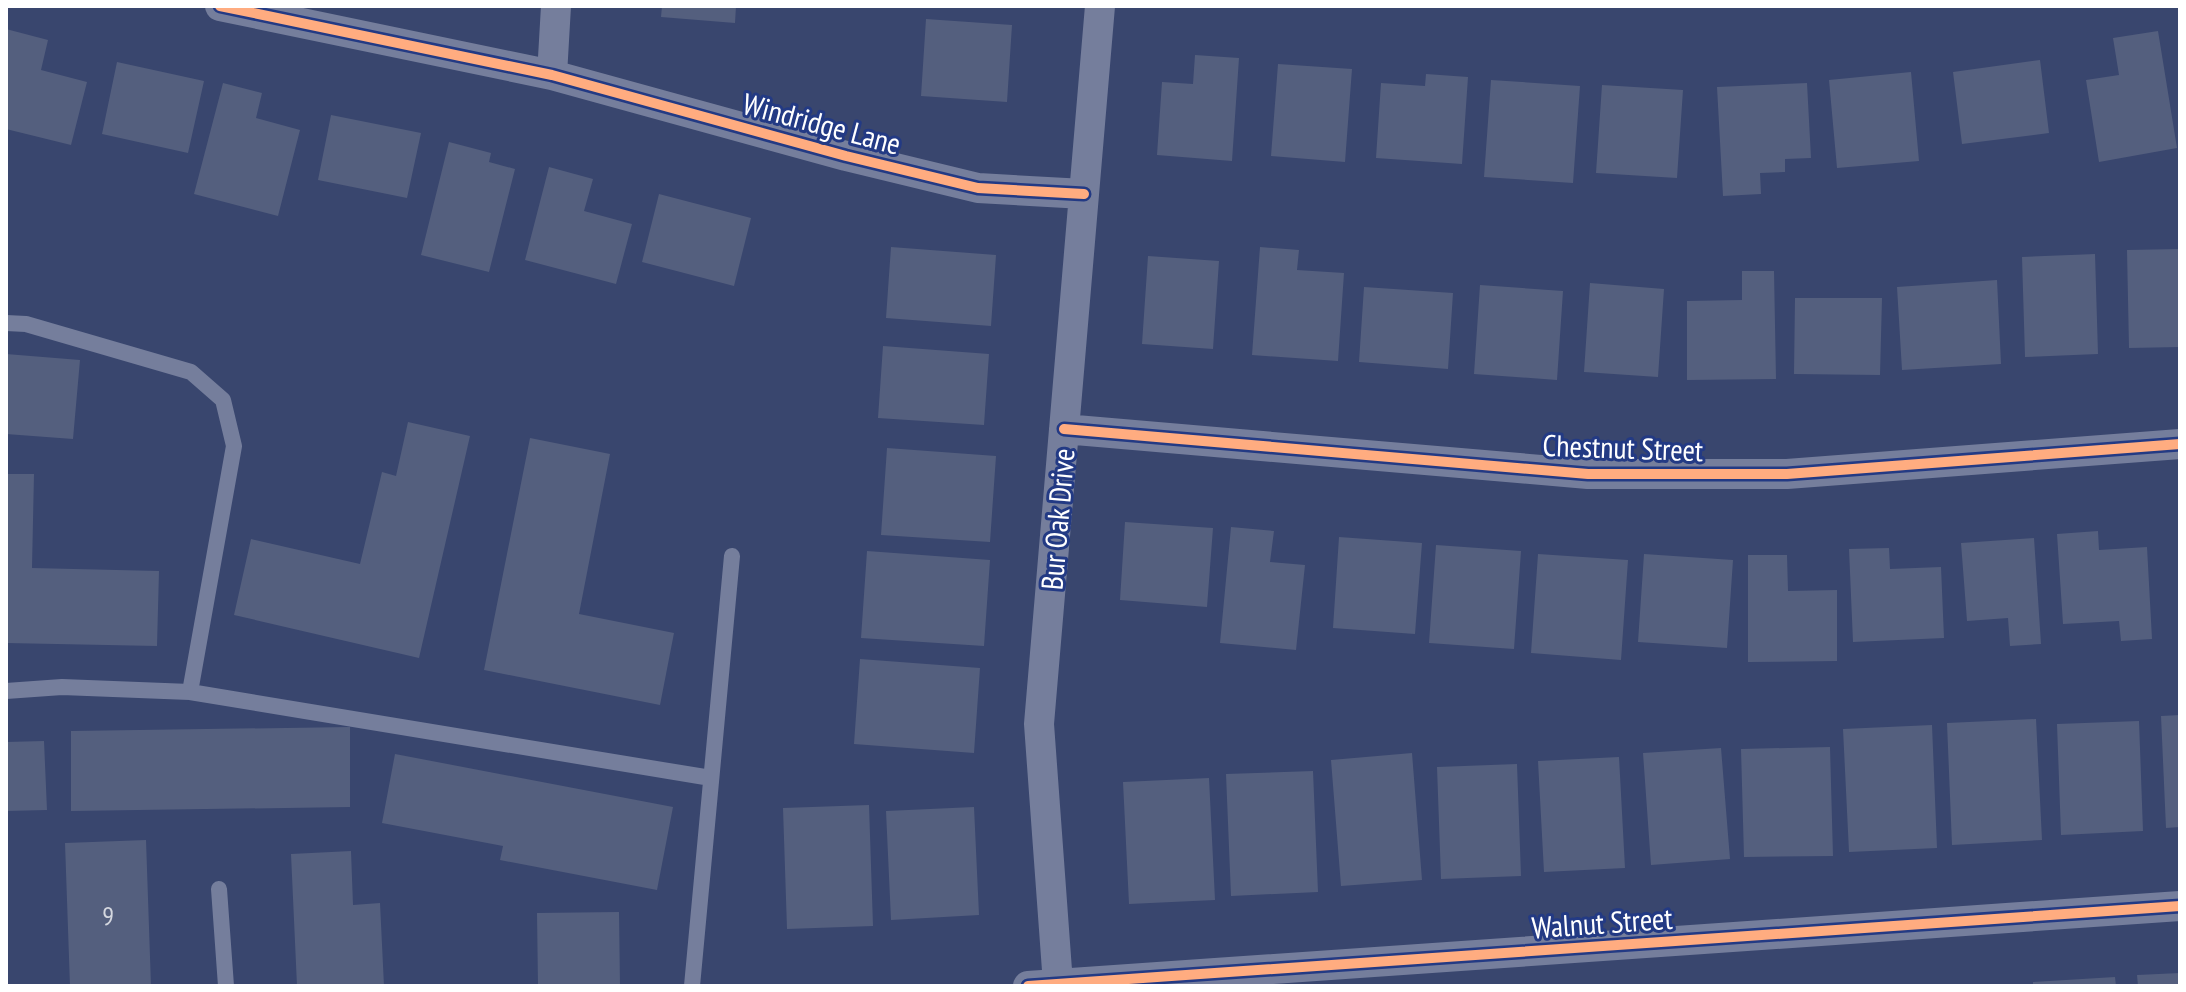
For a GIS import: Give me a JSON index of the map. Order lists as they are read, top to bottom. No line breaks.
{"streets":{"street":["Windridge Lane","Chestnut Street","Bur Oak Drive","Walnut Street"]},"crossings":[["Windridge Lane","Bur Oak Drive"],["Chestnut Street","Bur Oak Drive"],["Bur Oak Drive","Walnut Street"]],"house_numbers":["9"]}
